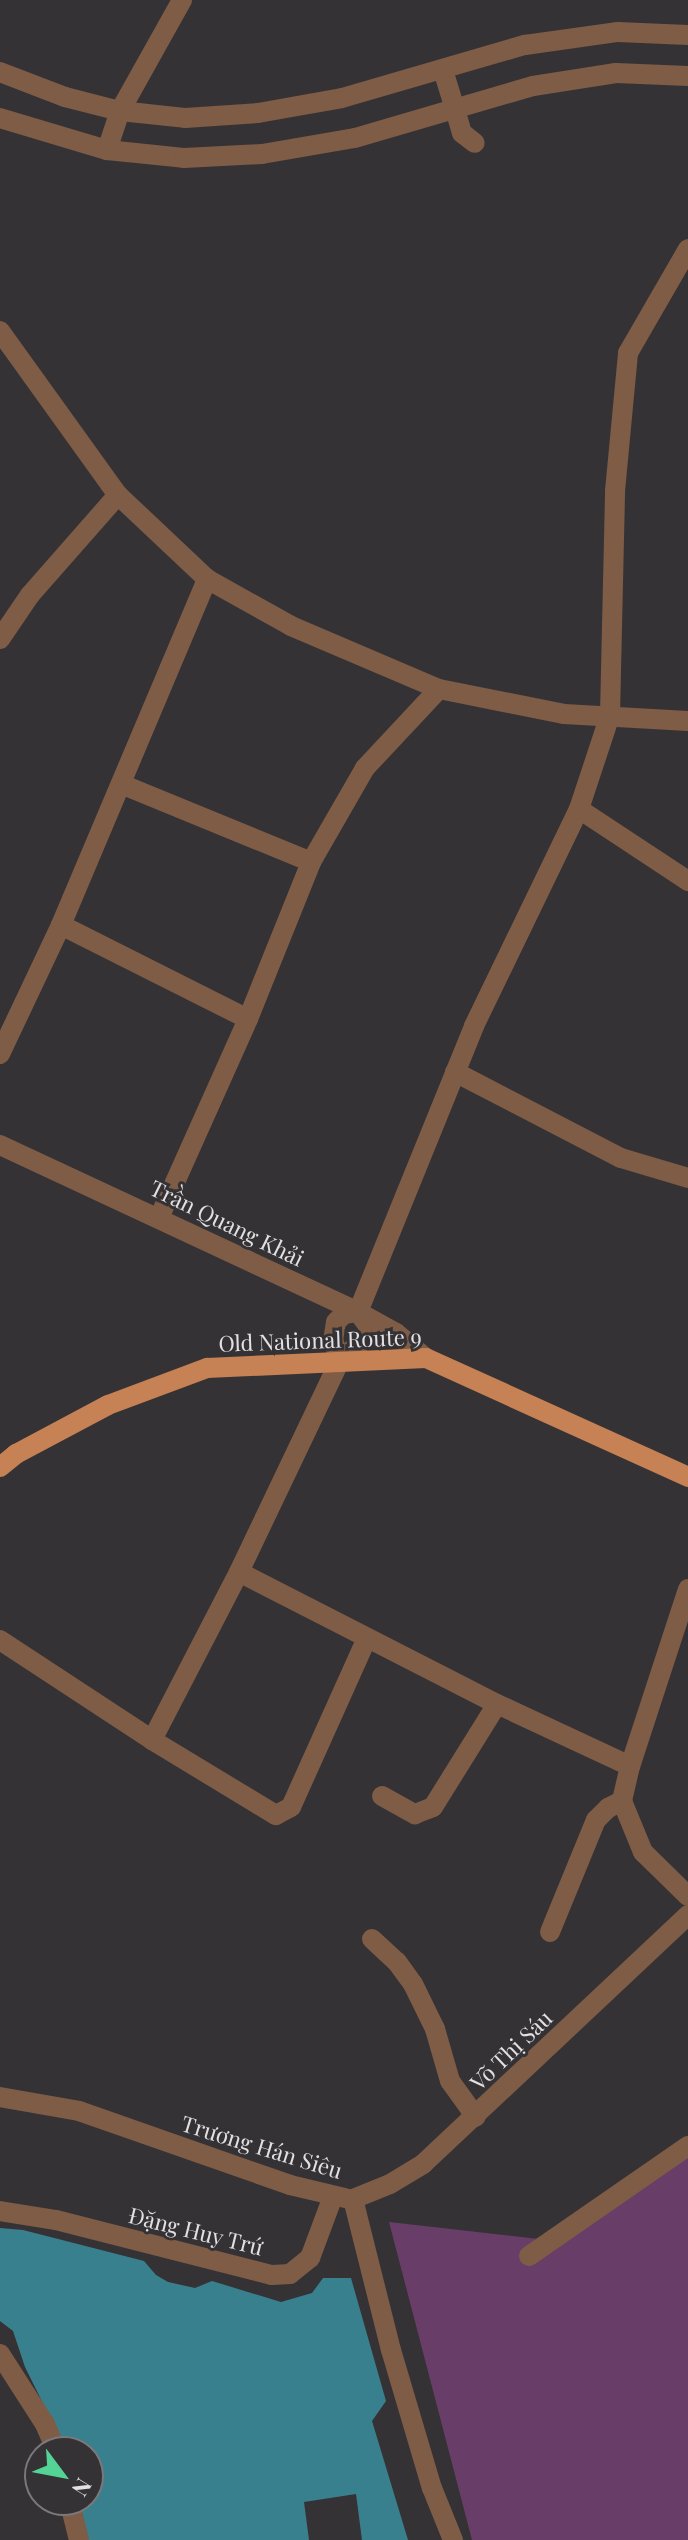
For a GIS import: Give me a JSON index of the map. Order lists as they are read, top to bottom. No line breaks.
{"streets":{"main road":["Old National Route 9"],"street":["Trần Quang Khải","Võ Thị Sáu","Trương Hán Siêu","Đặng Huy Trứ"]},"crossings":[["Trần Quang Khải","Old National Route 9"],["Võ Thị Sáu","Trương Hán Siêu"],["Võ Thị Sáu","Đặng Huy Trứ"],["Trương Hán Siêu","Đặng Huy Trứ"]],"north":"bottom right"}
